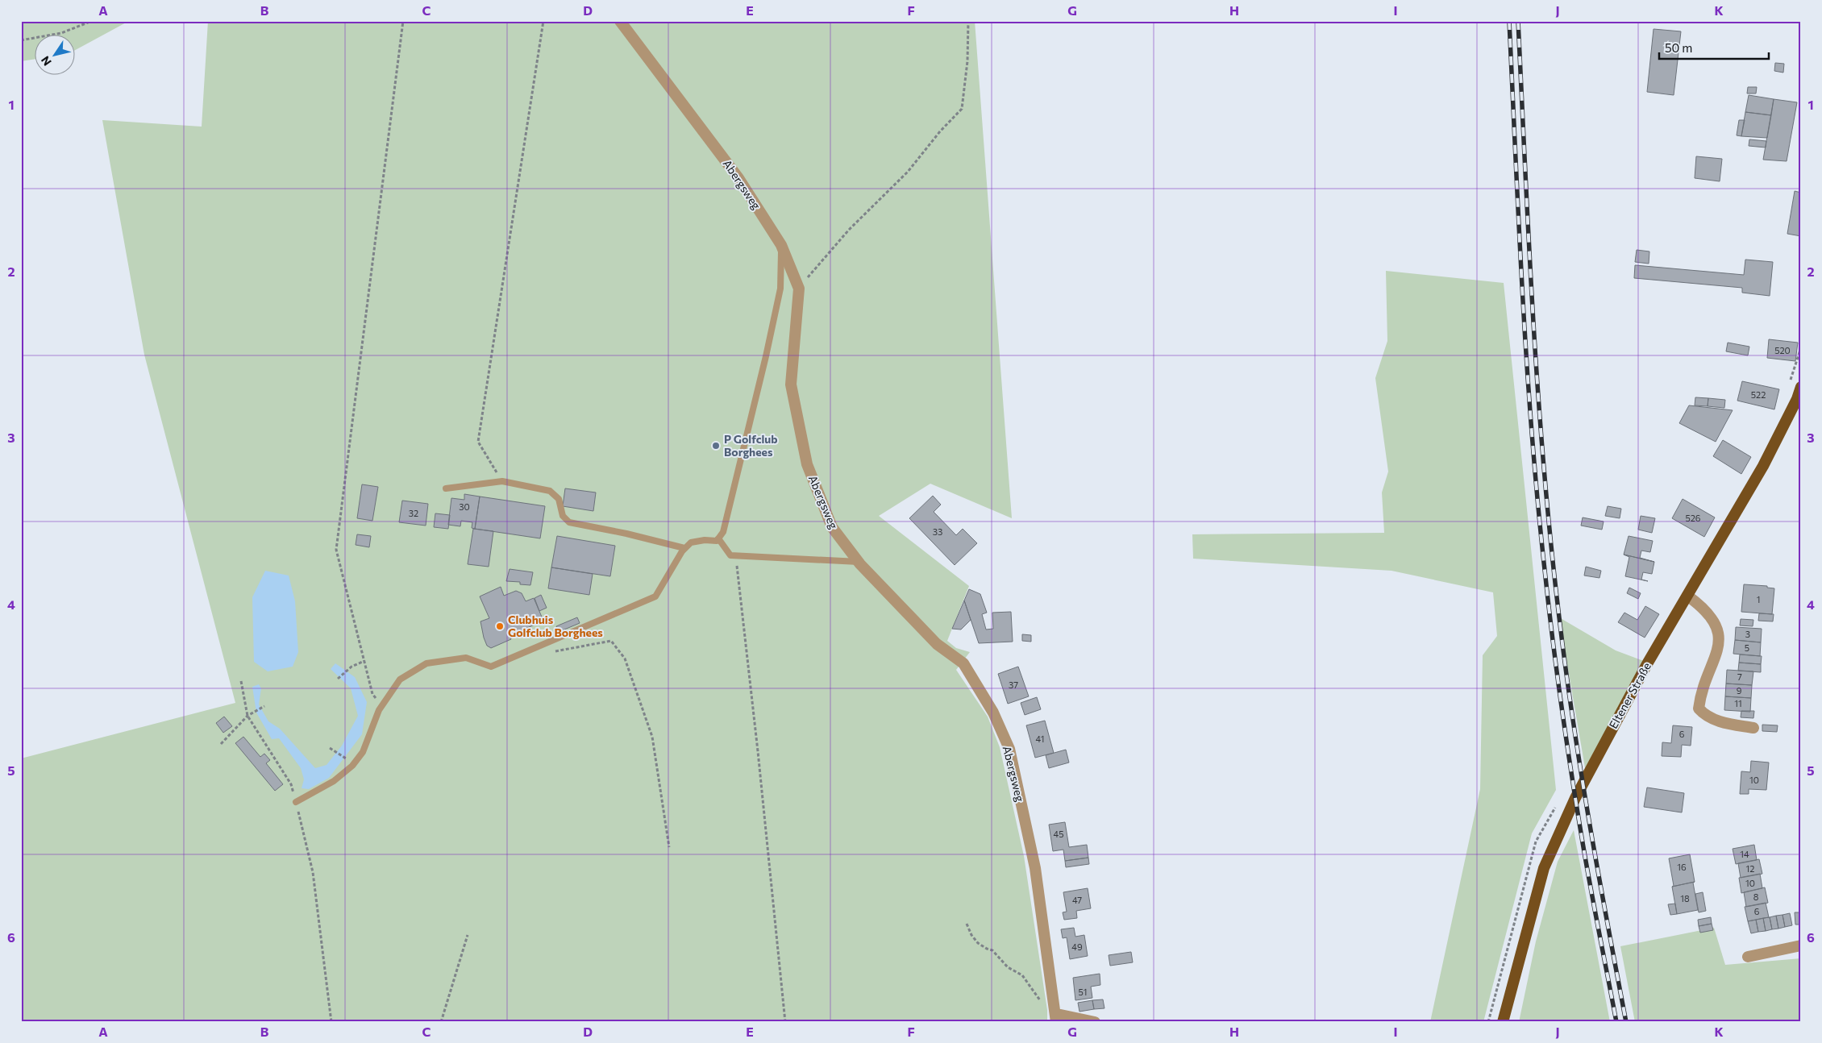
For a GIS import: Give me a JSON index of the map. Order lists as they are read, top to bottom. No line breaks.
{"streets":{"main road":["Eltener Straße"],"street":["Abergsweg"]},"places":["P Golfclub Borghees","Clubhuis Golfclub Borghees"],"house_numbers":["520","522","30","32","526","33","1","3","5","7","37","9","11","6","41","10","45","14","16","12","10","8","18","47","6","49","51"],"scale_bar":"50 m","north":"bottom left","grid":{"columns":["A","B","C","D","E","F","G","H","I","J","K"],"rows":["1","2","3","4","5","6"]}}
